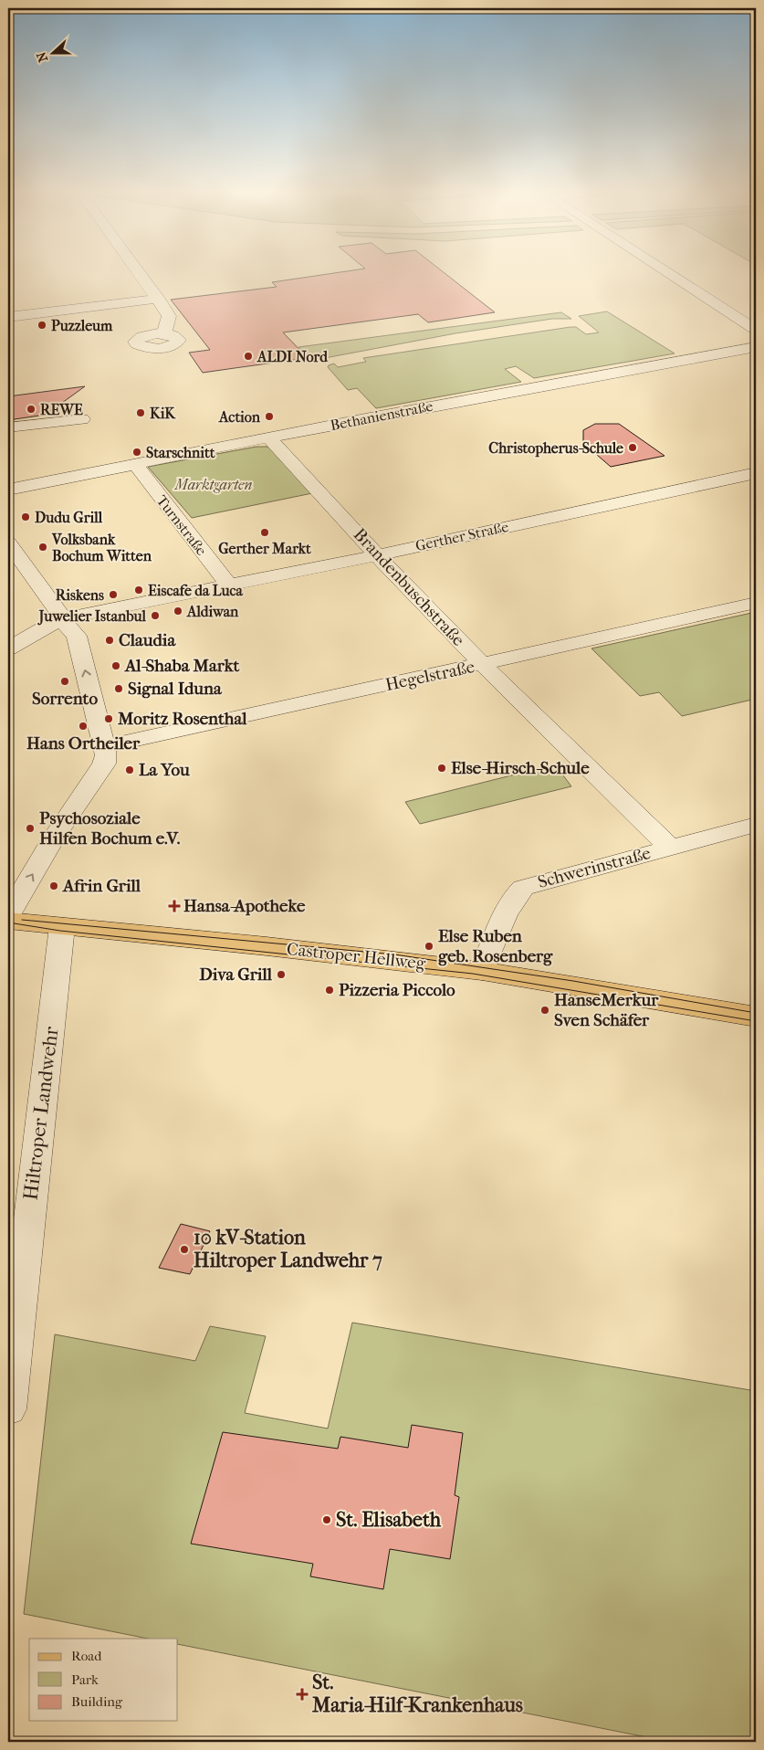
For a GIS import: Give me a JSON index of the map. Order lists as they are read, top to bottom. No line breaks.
{"streets":{"main road":["Castroper Hellweg"],"street":["Bethanienstraße","Turnstraße","Gerther Straße","Brandenbuschstraße","Hegelstraße","Schwerinstraße","Hiltroper Landwehr"]},"crossings":[["Bethanienstraße","Turnstraße"],["Bethanienstraße","Brandenbuschstraße"],["Turnstraße","Gerther Straße"],["Gerther Straße","Brandenbuschstraße"],["Brandenbuschstraße","Hegelstraße"],["Brandenbuschstraße","Schwerinstraße"],["Schwerinstraße","Castroper Hellweg"],["Castroper Hellweg","Hiltroper Landwehr"]],"parks":["Marktgarten"],"places":{"other":["Puzzleum","ALDI Nord","REWE","KiK","Action","Christopherus-Schule","Starschnitt","Dudu Grill","Gerther Markt","Volksbank Bochum Witten","Eiscafe da Luca","Riskens","Aldiwan","Juwelier Istanbul","Claudia","Al-Shaba Markt","Sorrento","Signal Iduna","Moritz Rosenthal","Hans Ortheiler","Else-Hirsch-Schule","La You","Psychosoziale Hilfen Bochum e.V.","Afrin Grill","Else Ruben geb. Rosenberg","Diva Grill","Pizzeria Piccolo","HanseMerkur Sven Schäfer","10 kV-Station Hiltroper Landwehr 7","St. Elisabeth"],"health":["Hansa-Apotheke","St. Maria-Hilf-Krankenhaus"]},"legend":["Road","Park","Building"],"north":"left"}
